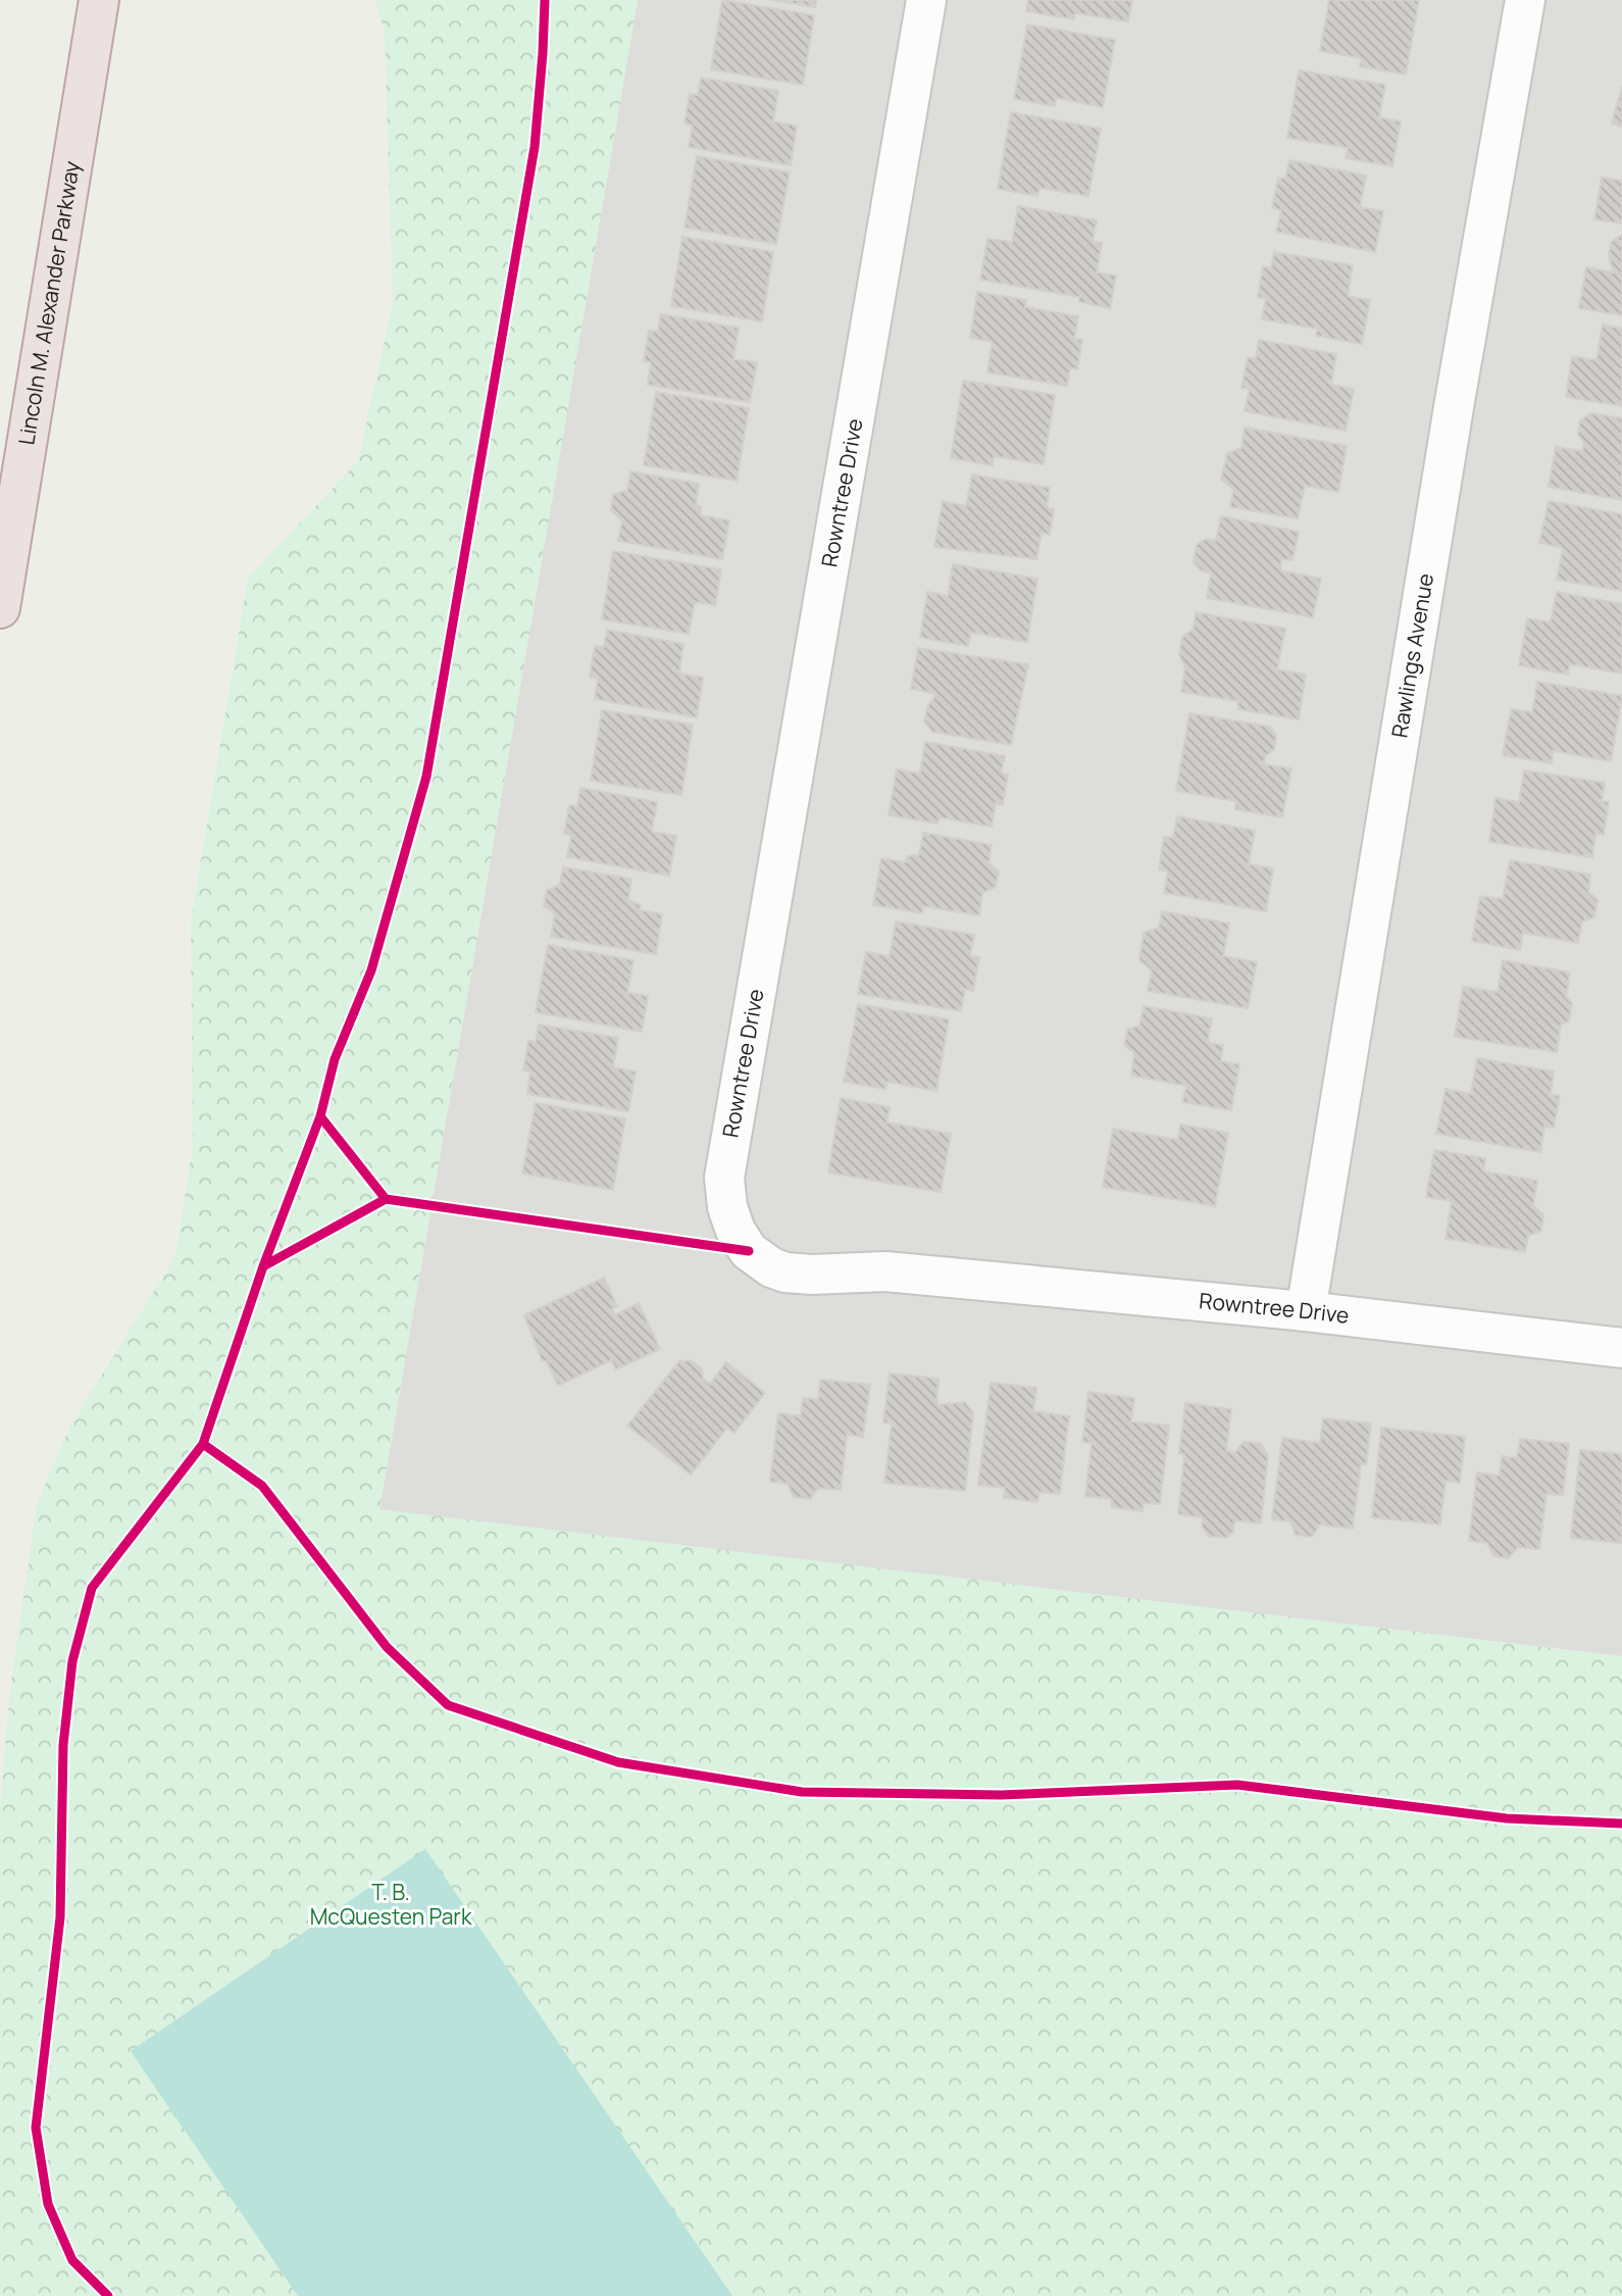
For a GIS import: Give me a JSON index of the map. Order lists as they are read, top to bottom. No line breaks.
{"streets":{"highway":["Lincoln M. Alexander Parkway"],"street":["Rowntree Drive","Rawlings Avenue"]},"crossings":[["Rowntree Drive","Rawlings Avenue"]],"parks":["T. B. McQuesten Park"]}
